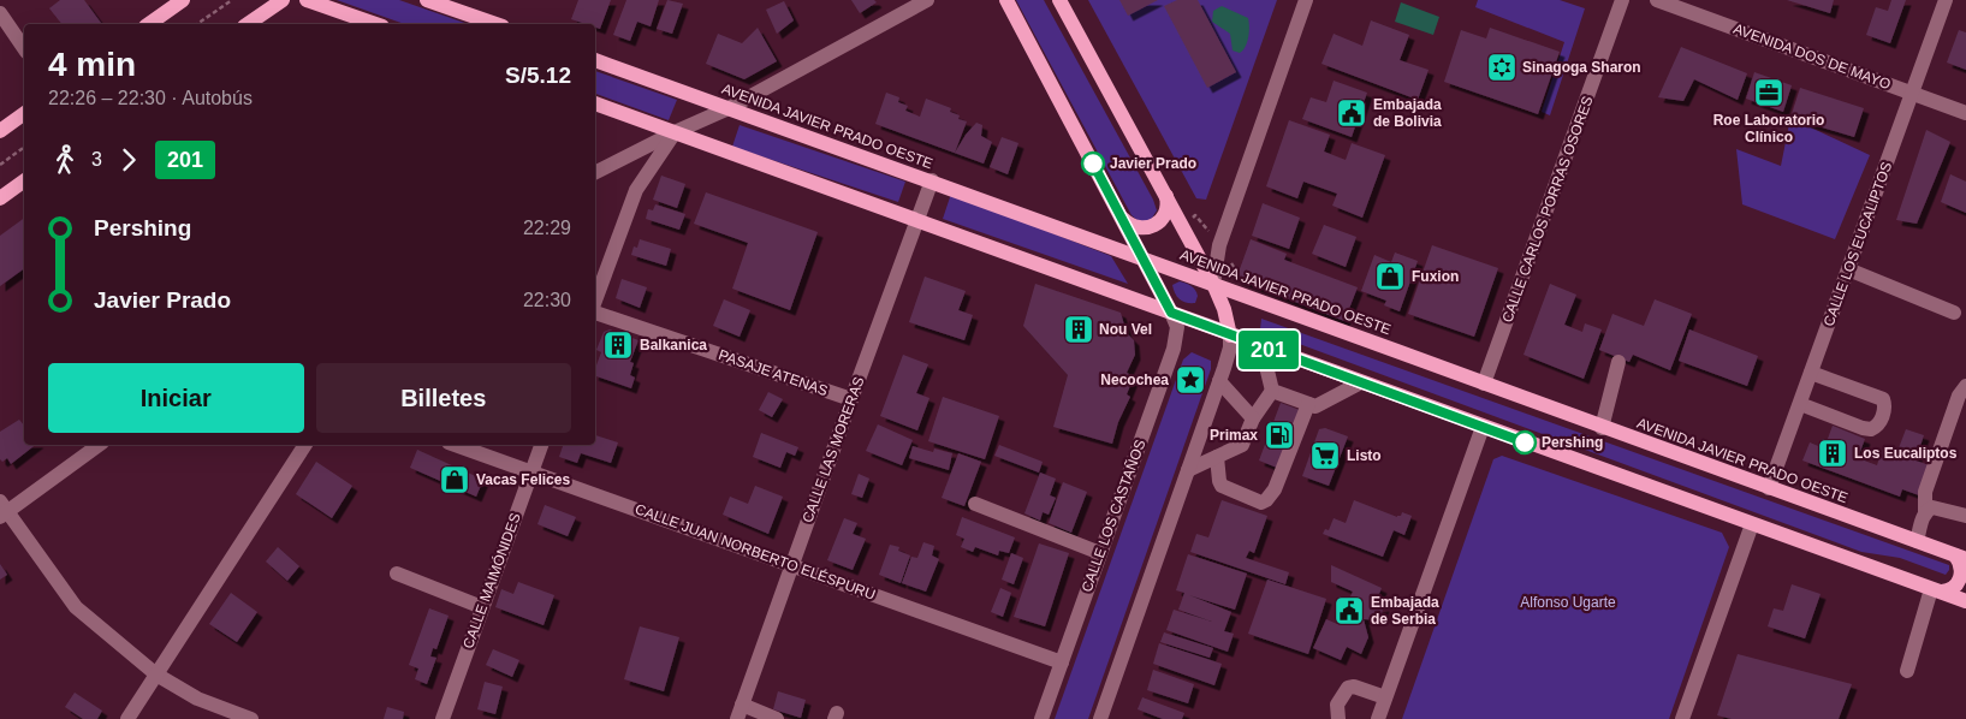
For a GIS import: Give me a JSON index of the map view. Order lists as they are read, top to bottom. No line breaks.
{"streets":{"main road":["AVENIDA JAVIER PRADO OESTE"],"street":["AVENIDA DOS DE MAYO","CALLE CARLOS PORRAS OSORES","CALLE LOS EUCALIPTOS","PASAJE ATENAS","CALLE LAS MORERAS","CALLE LOS CASTAÑOS","CALLE JUAN NORBERTO ELÉSPURU","CALLE MAIMÓNIDES"]},"crossings":[["AVENIDA DOS DE MAYO","CALLE LOS EUCALIPTOS"],["AVENIDA JAVIER PRADO OESTE","CALLE CARLOS PORRAS OSORES"],["AVENIDA JAVIER PRADO OESTE","CALLE LOS EUCALIPTOS"],["AVENIDA JAVIER PRADO OESTE","CALLE LAS MORERAS"],["PASAJE ATENAS","CALLE LAS MORERAS"],["CALLE LAS MORERAS","CALLE JUAN NORBERTO ELÉSPURU"],["CALLE LOS CASTAÑOS","CALLE JUAN NORBERTO ELÉSPURU"],["CALLE JUAN NORBERTO ELÉSPURU","CALLE MAIMÓNIDES"]],"parks":["Alfonso Ugarte"],"places":{"synagogue":["Sinagoga Sharon"],"office":["Roe Laboratorio Clínico"],"public building":["Embajada de Bolivia","Embajada de Serbia"],"other":["Javier Prado","Pershing"],"shop":["Fuxion","Vacas Felices"],"building":["Nou Vel","Balkanica","Los Eucaliptos"],"place":["Necochea"],"fuel station":["Primax"],"supermarket":["Listo"]},"lines":["bus line 201"],"page":{"on_map":"201","heading":["4 min","22:26 – 22:30 · Autobús","S/5.12"],"legs":["3","201"],"list":[{"name":"Pershing","value":"22:29"},{"name":"Javier Prado","value":"22:30"}],"buttons":["Iniciar","Billetes"]}}
